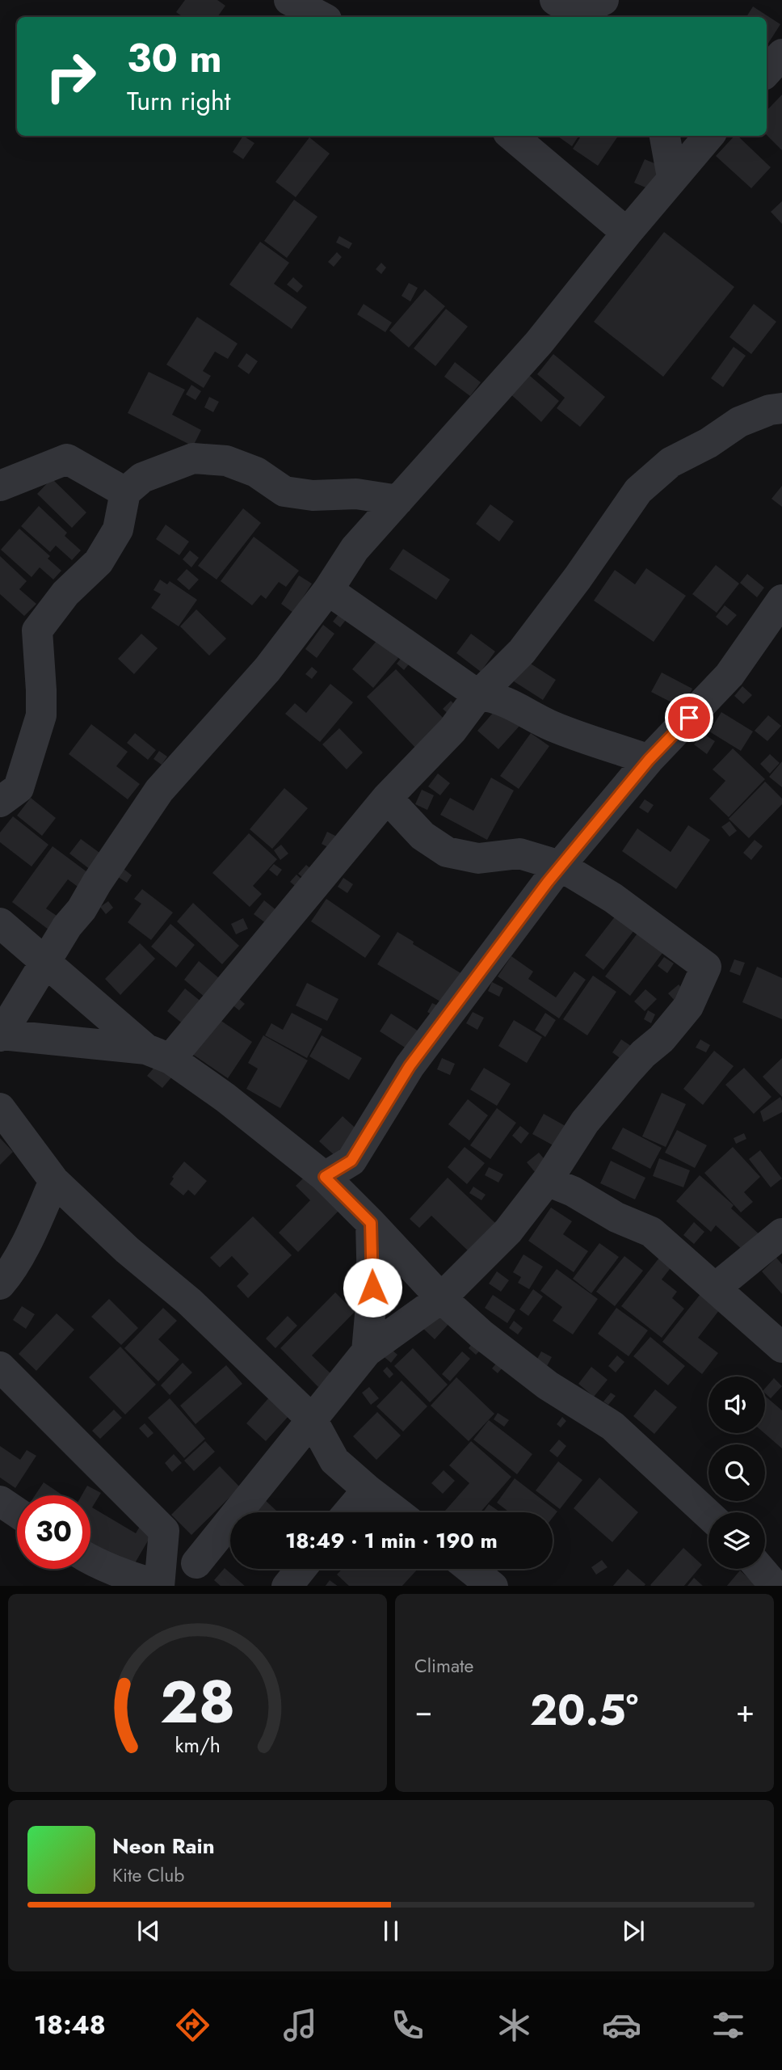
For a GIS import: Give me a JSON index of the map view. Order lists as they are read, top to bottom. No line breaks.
{"page":{"turn":["30 m","Turn right"],"limit":"30","trip":"18:49 · 1 min · 190 m","tile":"Climate","heat":["−","20.5°","+"],"song":["Neon Rain","Kite Club"],"tabs":"18:48","gauge":["28","km/h"]}}
